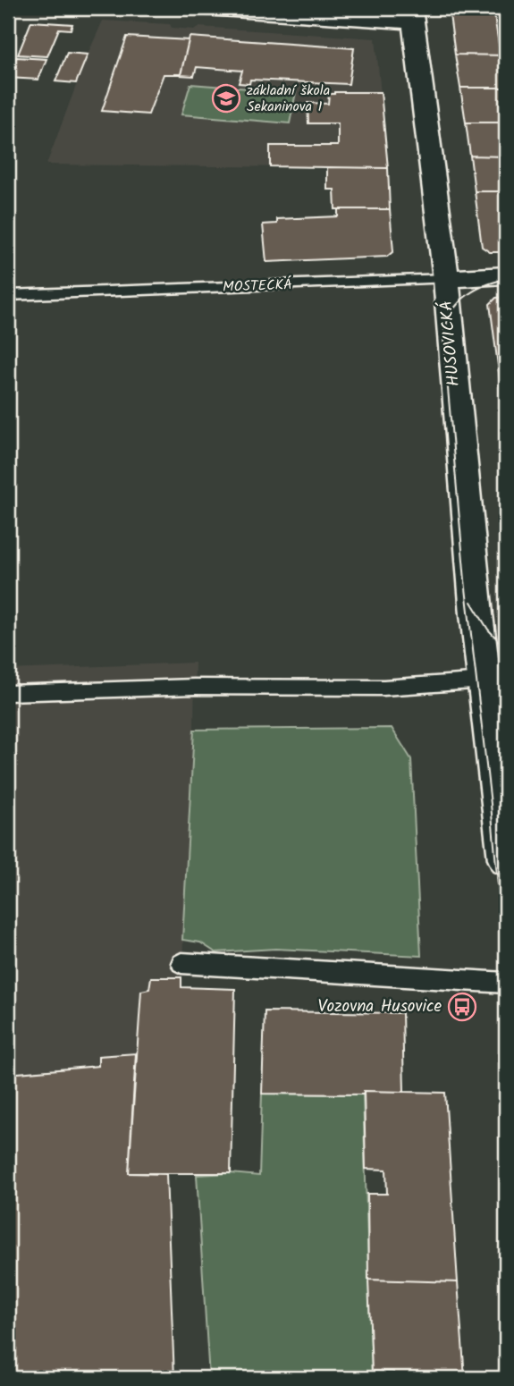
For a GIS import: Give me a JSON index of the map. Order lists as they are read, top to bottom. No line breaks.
{"streets":{"street":["MOSTECKÁ","HUSOVICKÁ"]},"crossings":[["MOSTECKÁ","HUSOVICKÁ"]],"places":{"school or university":["základní škola Sekaninova 1"],"bus stop":["Vozovna Husovice"]}}
